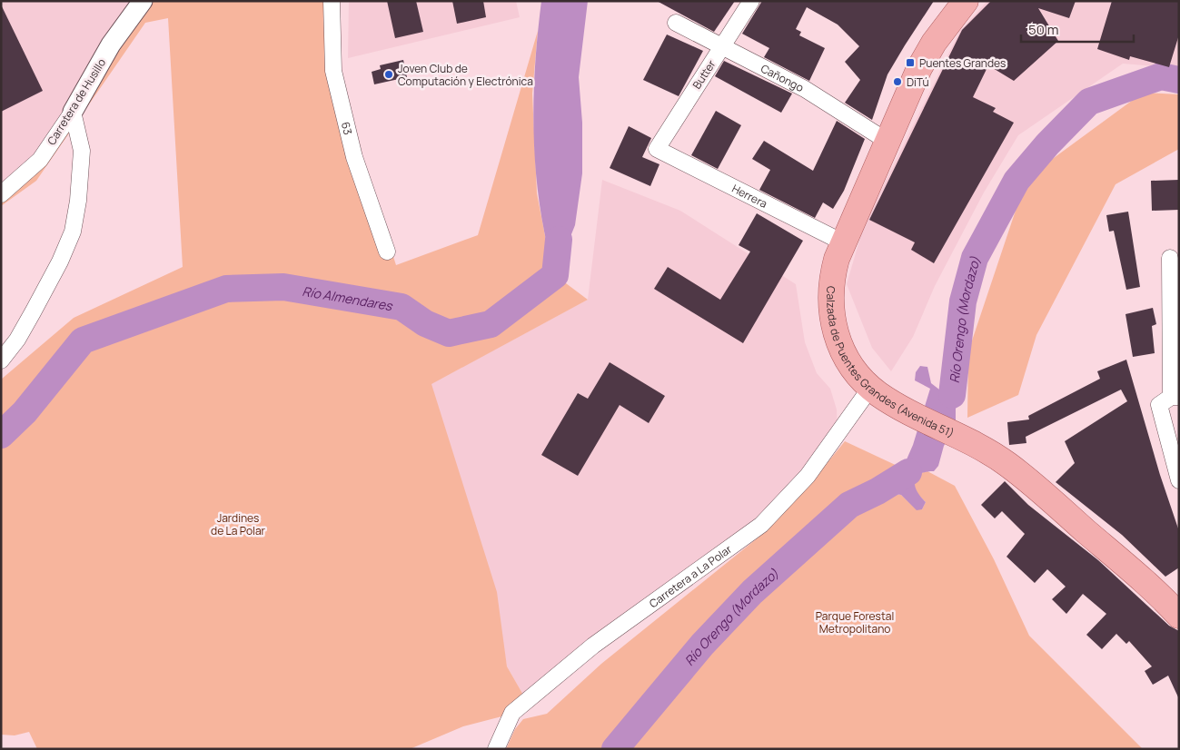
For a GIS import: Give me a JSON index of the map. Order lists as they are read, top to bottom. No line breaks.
{"streets":{"main road":["Calzada de Puentes Grandes (Avenida 51)"],"street":["Butter","Cañongo","Carretera de Husillo","63","Herrera","Carretera a La Polar"]},"crossings":[["Butter","Cañongo"],["Butter","Herrera"],["Cañongo","Calzada de Puentes Grandes (Avenida 51)"],["Herrera","Calzada de Puentes Grandes (Avenida 51)"],["Calzada de Puentes Grandes (Avenida 51)","Carretera a La Polar"]],"water":["Río Almendares","Río Orengo (Mordazo)"],"parks":["Jardines de La Polar","Parque Forestal Metropolitano"],"places":{"transit":["Puentes Grandes"],"other":["Joven Club de Computación y Electrónica","DiTú"]},"scale_bar":"50 m"}
